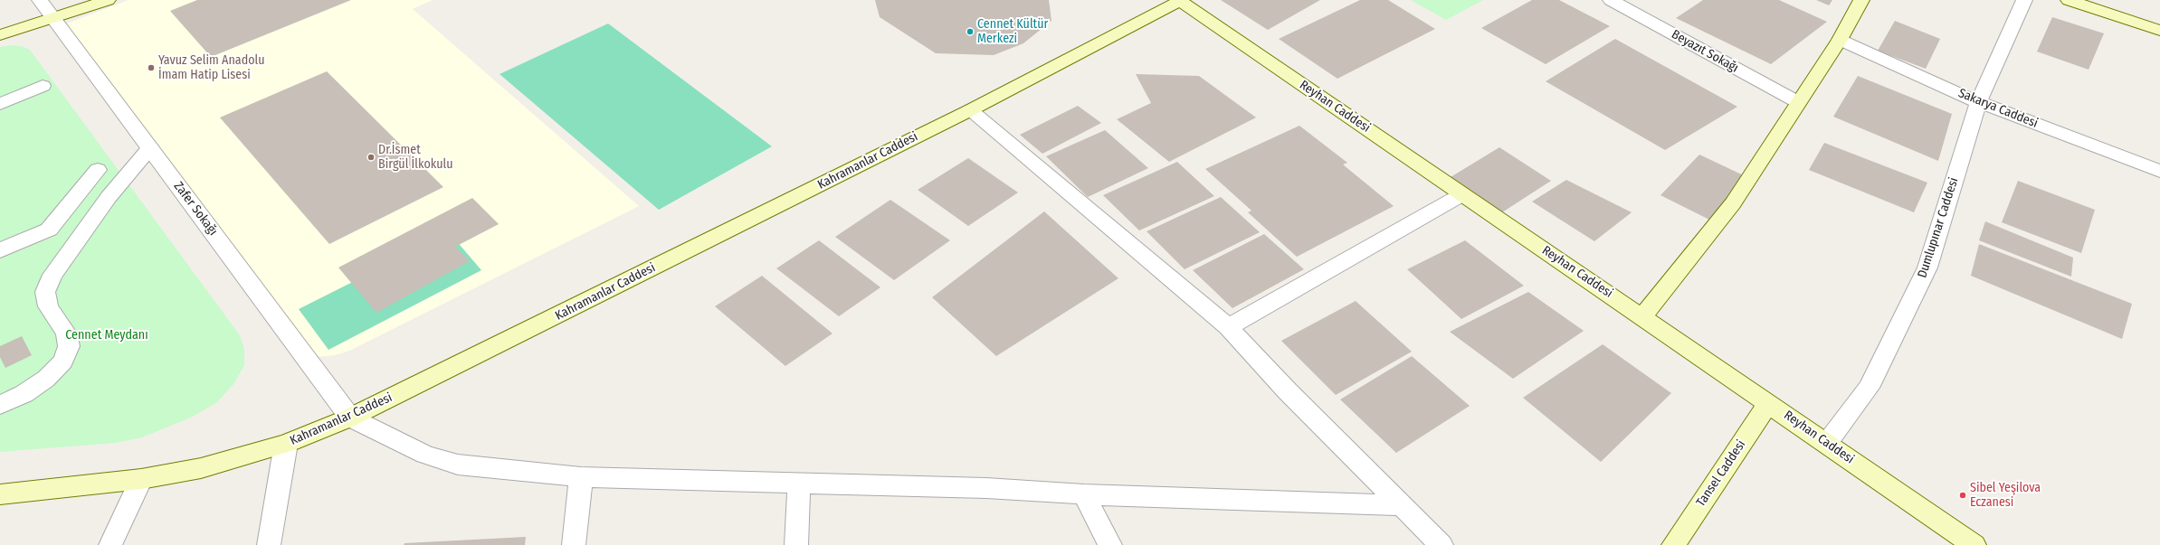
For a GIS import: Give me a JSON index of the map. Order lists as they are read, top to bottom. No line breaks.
{"streets":{"street":["Beyazıt Sokağı","Reyhan Caddesi","Sakarya Caddesi","Kahramanlar Caddesi","Zafer Sokağı","Dumlupınar Caddesi","Tansel Caddesi"]},"crossings":[["Reyhan Caddesi","Kahramanlar Caddesi"],["Reyhan Caddesi","Dumlupınar Caddesi"],["Reyhan Caddesi","Tansel Caddesi"],["Sakarya Caddesi","Dumlupınar Caddesi"],["Kahramanlar Caddesi","Zafer Sokağı"]],"parks":["Cennet Meydanı"],"places":["Cennet Kültür Merkezi","Yavuz Selim Anadolu İmam Hatip Lisesi","Dr.İsmet Birgül İlkokulu","Sibel Yeşilova Eczanesi"]}
